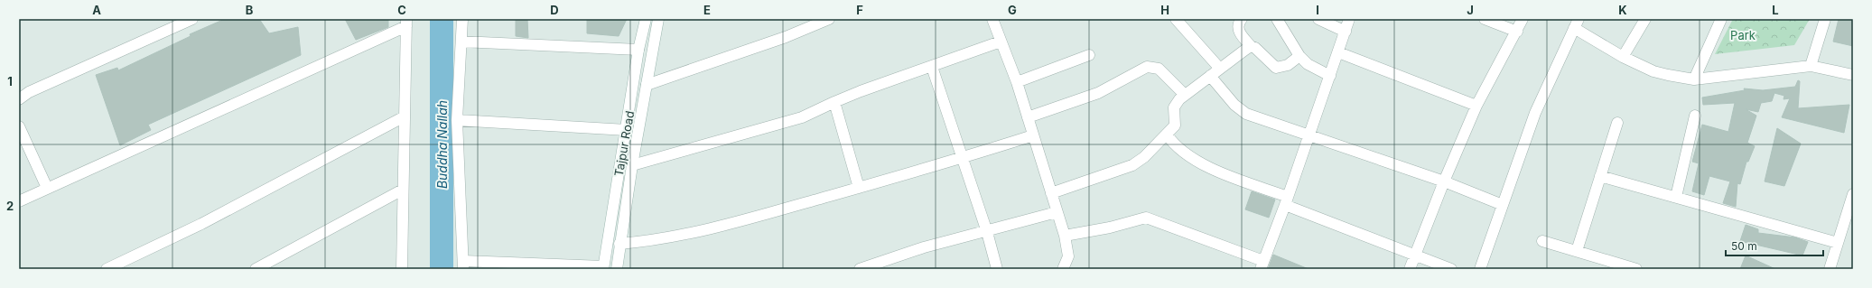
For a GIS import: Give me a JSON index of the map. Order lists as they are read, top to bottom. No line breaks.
{"streets":{"street":["Tajpur Road"]},"water":["Buddha Nallah"],"parks":["Park"],"scale_bar":"50 m","grid":{"columns":["A","B","C","D","E","F","G","H","I","J","K","L"],"rows":["1","2"]}}
